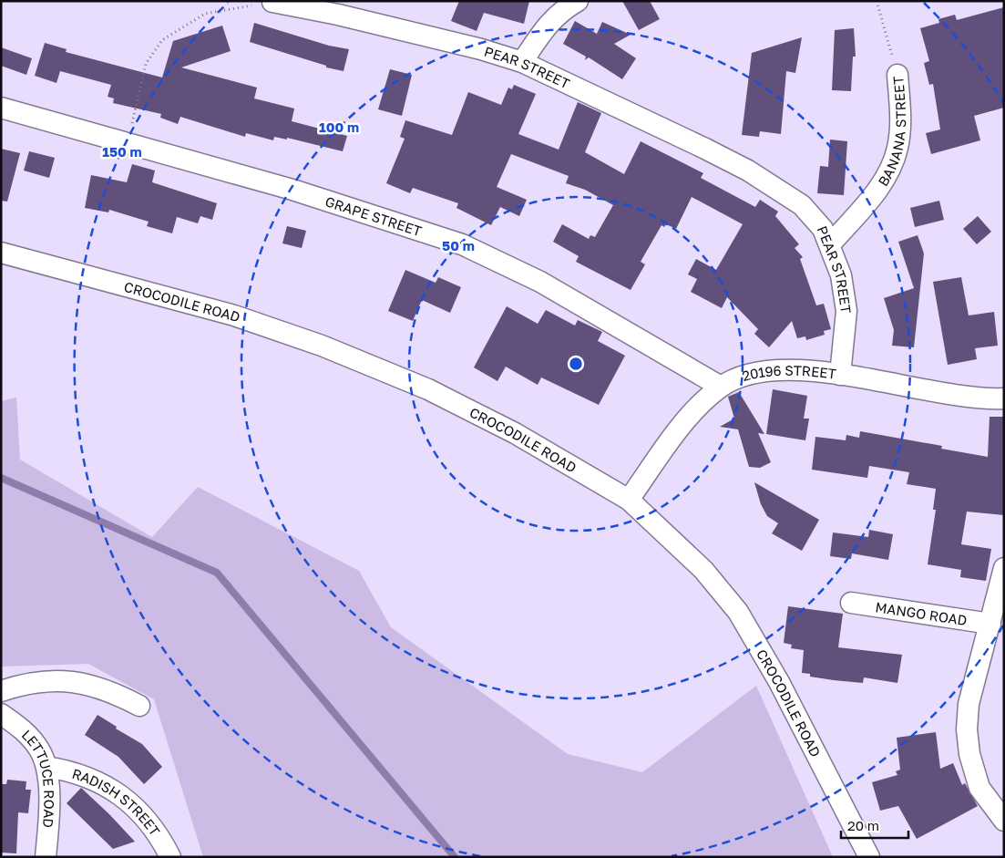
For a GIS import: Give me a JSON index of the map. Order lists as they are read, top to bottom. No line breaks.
{"streets":{"street":["PEAR STREET","BANANA STREET","GRAPE STREET","CROCODILE ROAD","20196 STREET","MANGO ROAD","LETTUCE ROAD","RADISH STREET"]},"crossings":[["PEAR STREET","BANANA STREET"],["PEAR STREET","20196 STREET"],["GRAPE STREET","20196 STREET"],["CROCODILE ROAD","20196 STREET"],["LETTUCE ROAD","RADISH STREET"]],"scale_bar":"20 m","rings":["100 m","150 m","50 m"]}
